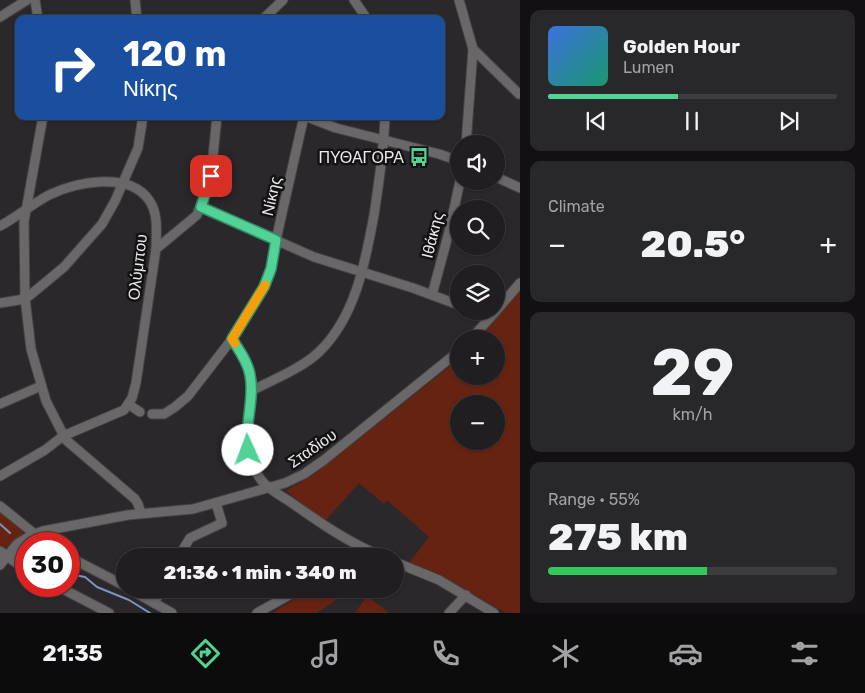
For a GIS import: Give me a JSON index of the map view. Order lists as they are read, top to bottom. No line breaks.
{"streets":{"street":["Νίκης","Ιθάκης","Ολύμπου","Σταδίου"]},"places":{"bus stop":["ΠΥΘΑΓΟΡΑ"]},"page":{"turn":["120 m","Νίκης"],"song":["Golden Hour","Lumen"],"map_buttons":["+","−"],"tile":["Climate",["29","km/h"],["Range · 55%","275 km"]],"heat":["−","20.5°","+"],"limit":"30","trip":"21:36 · 1 min · 340 m","tabs":"21:35"}}
